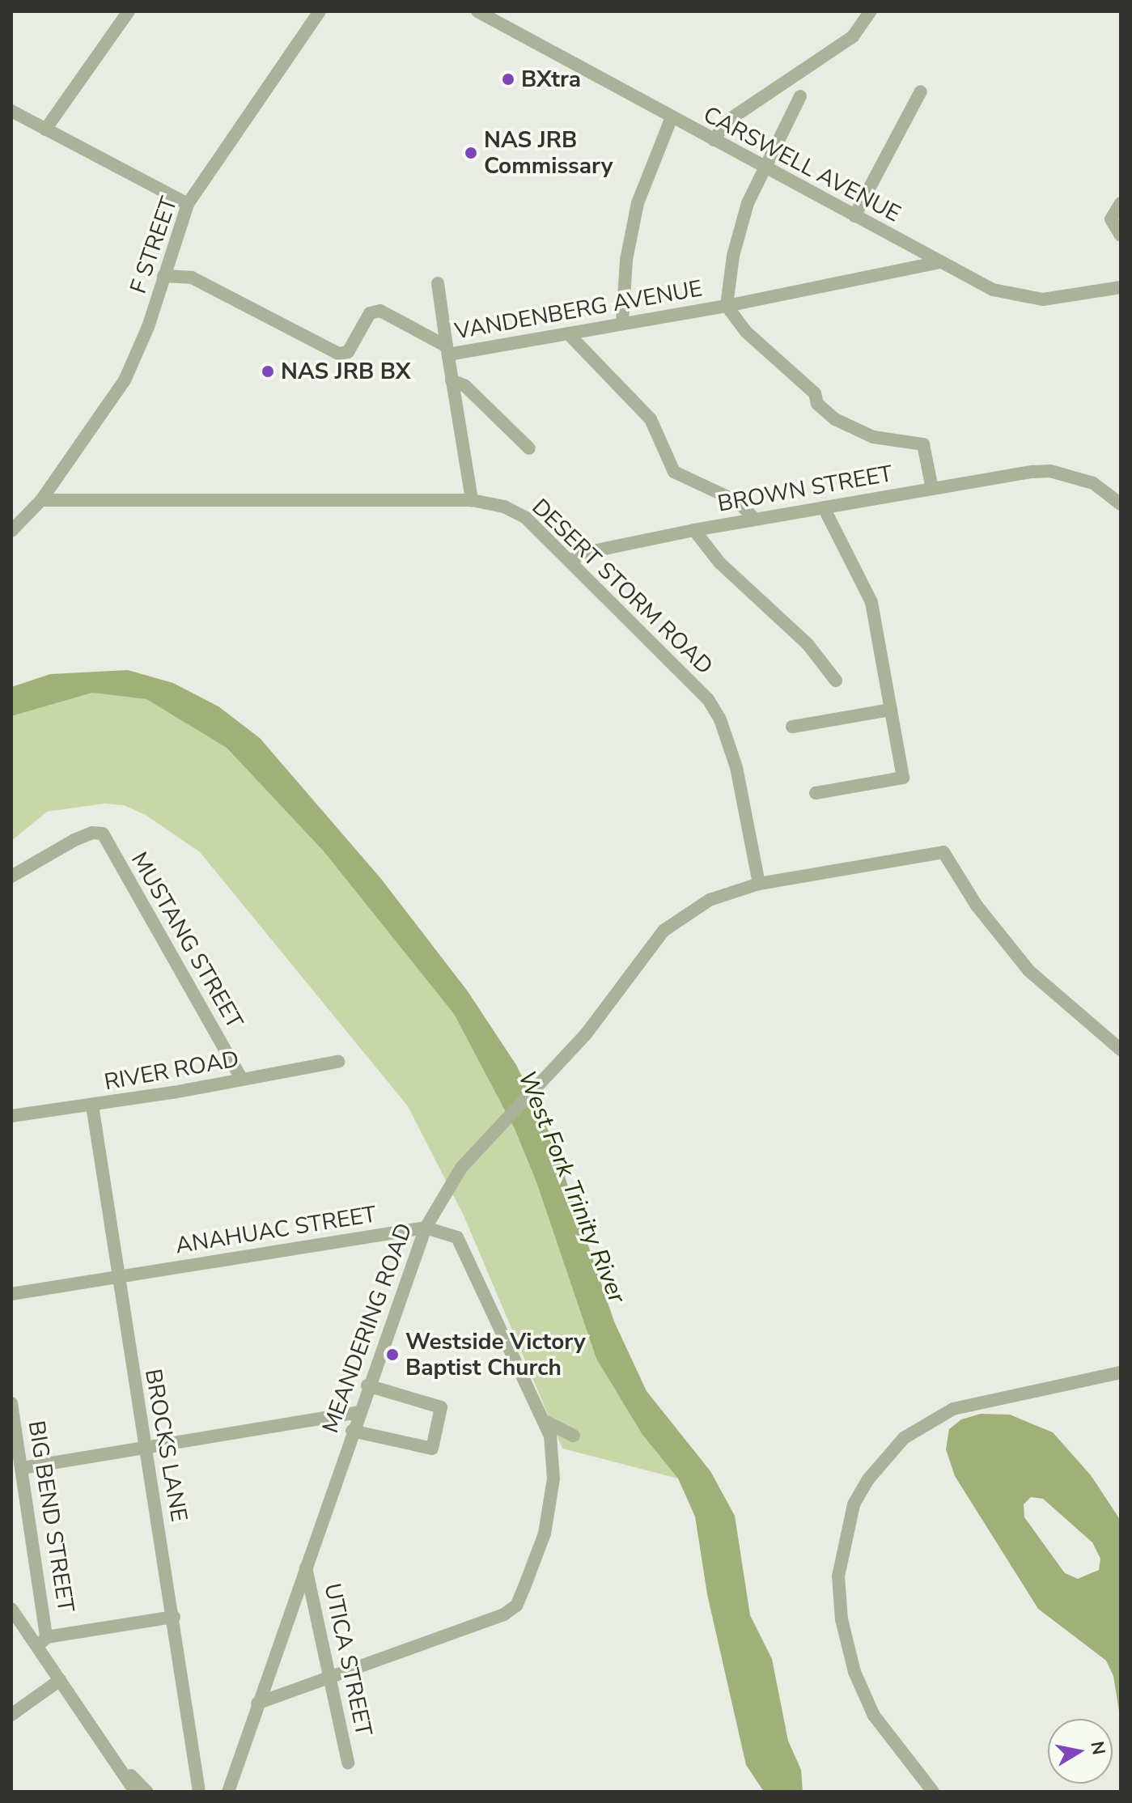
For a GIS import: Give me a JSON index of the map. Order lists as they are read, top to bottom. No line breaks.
{"streets":{"street":["CARSWELL AVENUE","F STREET","VANDENBERG AVENUE","BROWN STREET","DESERT STORM ROAD","MUSTANG STREET","RIVER ROAD","ANAHUAC STREET","MEANDERING ROAD","BROCKS LANE","BIG BEND STREET","UTICA STREET"]},"crossings":[["CARSWELL AVENUE","VANDENBERG AVENUE"],["F STREET","VANDENBERG AVENUE"],["F STREET","DESERT STORM ROAD"],["BROWN STREET","DESERT STORM ROAD"],["DESERT STORM ROAD","MEANDERING ROAD"],["MUSTANG STREET","RIVER ROAD"],["RIVER ROAD","BROCKS LANE"],["ANAHUAC STREET","MEANDERING ROAD"],["ANAHUAC STREET","BROCKS LANE"],["ANAHUAC STREET","UTICA STREET"],["MEANDERING ROAD","UTICA STREET"]],"water":["West Fork Trinity River"],"places":["BXtra","NAS JRB Commissary","NAS JRB BX","Westside Victory Baptist Church"],"north":"right"}
